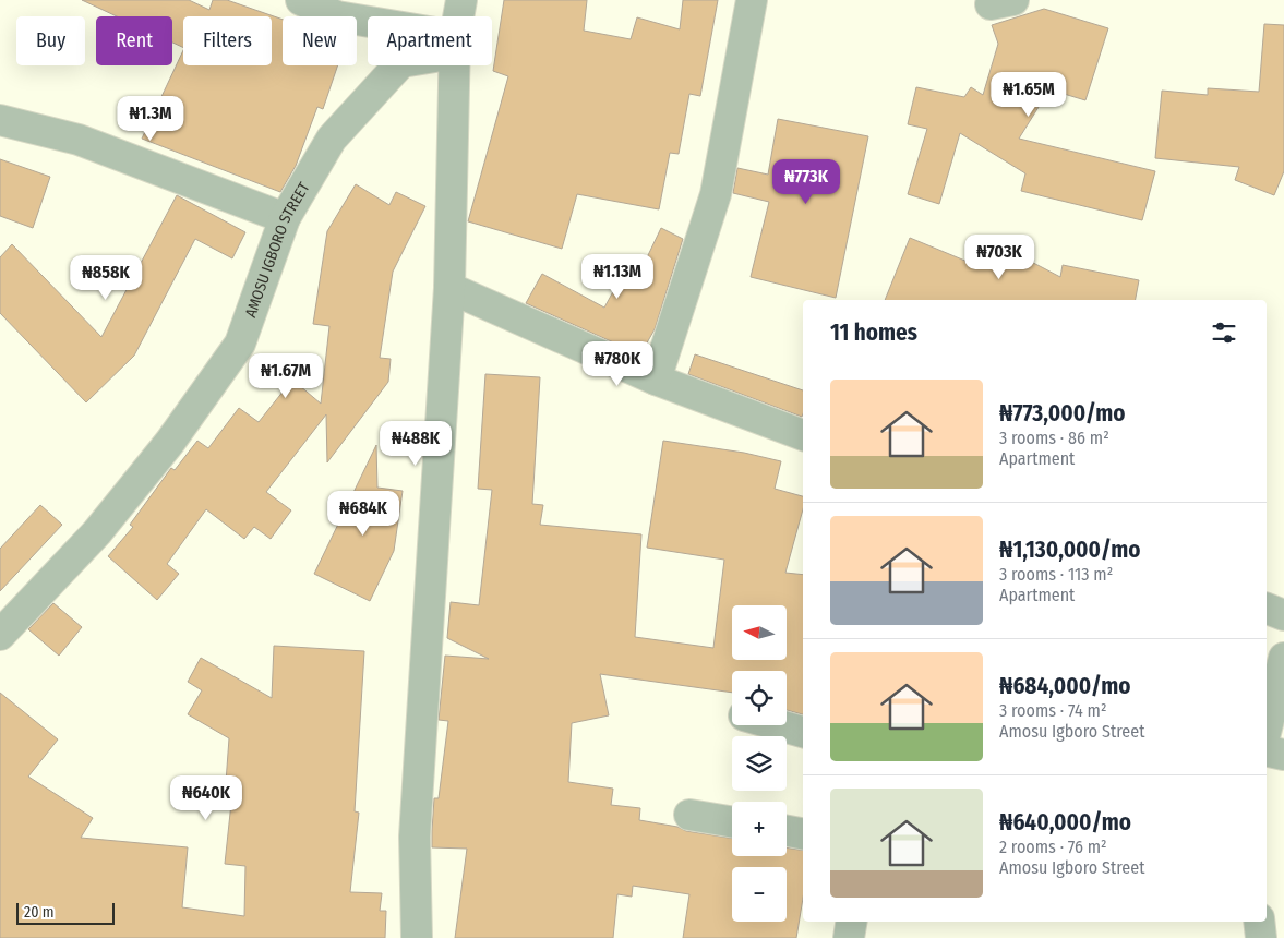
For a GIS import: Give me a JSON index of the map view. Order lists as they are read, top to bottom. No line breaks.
{"streets":{"street":["AMOSU IGBORO STREET"]},"scale_bar":"20 m","north":"left","page":{"chip":["Buy","Rent","Filters","New","Apartment"],"price":["₦1.65M","₦1.3M","₦773K","₦703K","₦1.13M","₦858K","₦780K","₦1.67M","₦488K","₦684K","₦640K"],"heading":"11 homes","list":[{"name":"₦773,000/mo","note":"3 rooms · 86 m² · Apartment"},{"name":"₦1,130,000/mo","note":"3 rooms · 113 m² · Apartment"},{"name":"₦684,000/mo","note":"3 rooms · 74 m² · Amosu Igboro Street"},{"name":"₦640,000/mo","note":"2 rooms · 76 m² · Amosu Igboro Street"}],"map_buttons":["+","−"],"scale":"20 m"}}
